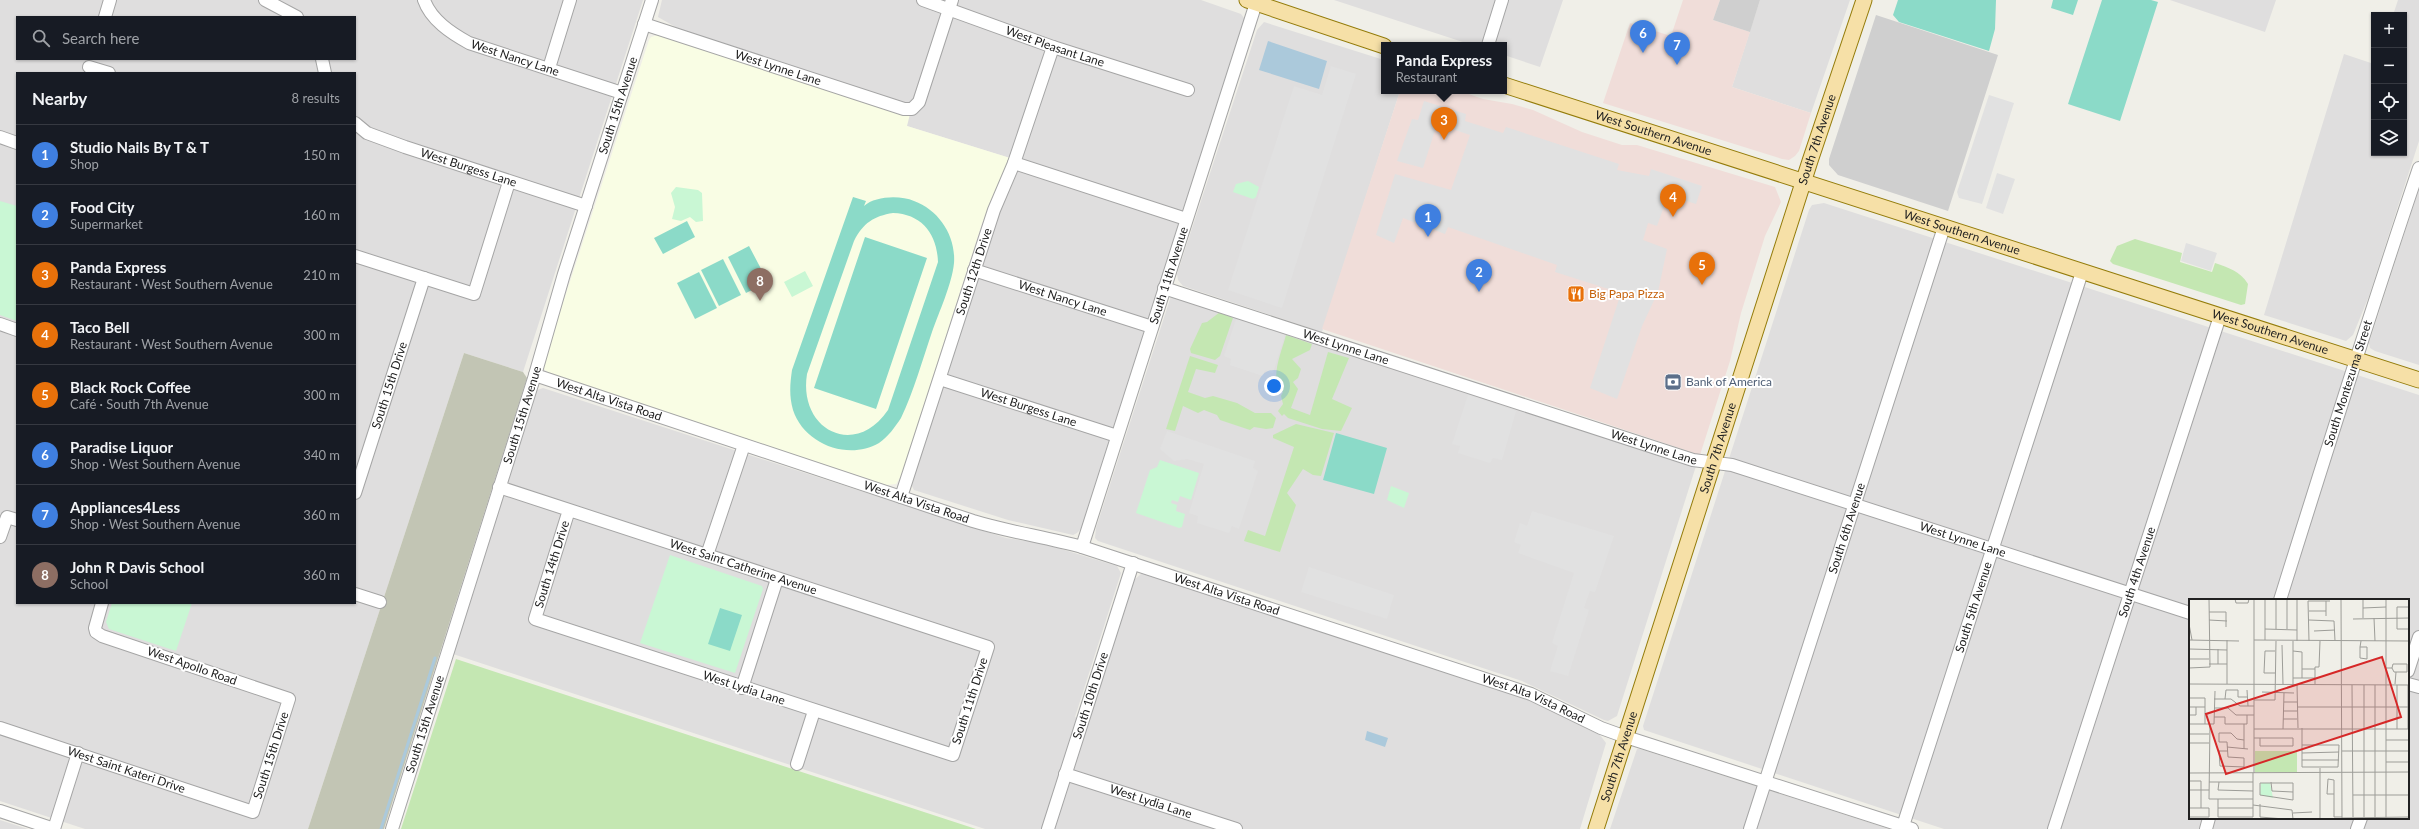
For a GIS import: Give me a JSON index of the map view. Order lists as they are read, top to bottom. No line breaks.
{"streets":{"main road":["West Southern Avenue","South 7th Avenue"],"street":["West Pleasant Lane","West Nancy Lane","West Lynne Lane","South 15th Avenue","West Burgess Lane","South 12th Drive","South 11th Avenue","South Montezuma Street","South 15th Drive","West Alta Vista Road","South 6th Avenue","South 14th Drive","West Saint Catherine Avenue","South 4th Avenue","South 5th Avenue","West Apollo Road","West Lydia Lane","South 10th Drive","South 11th Drive","West Saint Kateri Drive"]},"crossings":[["West Pleasant Lane","West Lynne Lane"],["West Pleasant Lane","South 12th Drive"],["West Nancy Lane","South 15th Avenue"],["West Nancy Lane","South 12th Drive"],["West Nancy Lane","South 11th Avenue"],["West Lynne Lane","South 15th Avenue"],["West Lynne Lane","South 7th Avenue"],["West Lynne Lane","South 11th Avenue"],["West Lynne Lane","South 6th Avenue"],["West Lynne Lane","South 4th Avenue"],["West Lynne Lane","South 5th Avenue"],["South 15th Avenue","West Burgess Lane"],["South 15th Avenue","West Alta Vista Road"],["South 15th Avenue","West Saint Catherine Avenue"],["West Southern Avenue","South 7th Avenue"],["West Southern Avenue","South Montezuma Street"],["West Southern Avenue","South 6th Avenue"],["West Southern Avenue","South 4th Avenue"],["West Southern Avenue","South 5th Avenue"],["South 7th Avenue","West Alta Vista Road"],["West Burgess Lane","South 12th Drive"],["West Burgess Lane","South 11th Avenue"],["South 12th Drive","West Alta Vista Road"],["South 11th Avenue","West Alta Vista Road"],["South 15th Drive","West Apollo Road"],["South 15th Drive","West Saint Kateri Drive"],["West Alta Vista Road","South 6th Avenue"],["West Alta Vista Road","South 5th Avenue"],["West Alta Vista Road","South 10th Drive"],["South 14th Drive","West Saint Catherine Avenue"],["South 14th Drive","West Lydia Lane"],["West Saint Catherine Avenue","South 11th Drive"],["West Lydia Lane","South 10th Drive"],["West Lydia Lane","South 11th Drive"]],"places":{"restaurant":["Big Papa Pizza"],"bank":["Bank of America"]},"page":{"map_buttons":["+","−"],"search":"Search here","pins":["6","7","3","4","1","5","2","8"],"popup":["Panda Express","Restaurant"],"heading":["Nearby","8 results"],"list":[{"mark":"1","name":"Studio Nails By T & T","note":"Shop","value":"150 m"},{"mark":"2","name":"Food City","note":"Supermarket","value":"160 m"},{"mark":"3","name":"Panda Express","note":"Restaurant · West Southern Avenue","value":"210 m"},{"mark":"4","name":"Taco Bell","note":"Restaurant · West Southern Avenue","value":"300 m"},{"mark":"5","name":"Black Rock Coffee","note":"Café · South 7th Avenue","value":"300 m"},{"mark":"6","name":"Paradise Liquor","note":"Shop · West Southern Avenue","value":"340 m"},{"mark":"7","name":"Appliances4Less","note":"Shop · West Southern Avenue","value":"360 m"},{"mark":"8","name":"John R Davis School","note":"School","value":"360 m"}]}}
